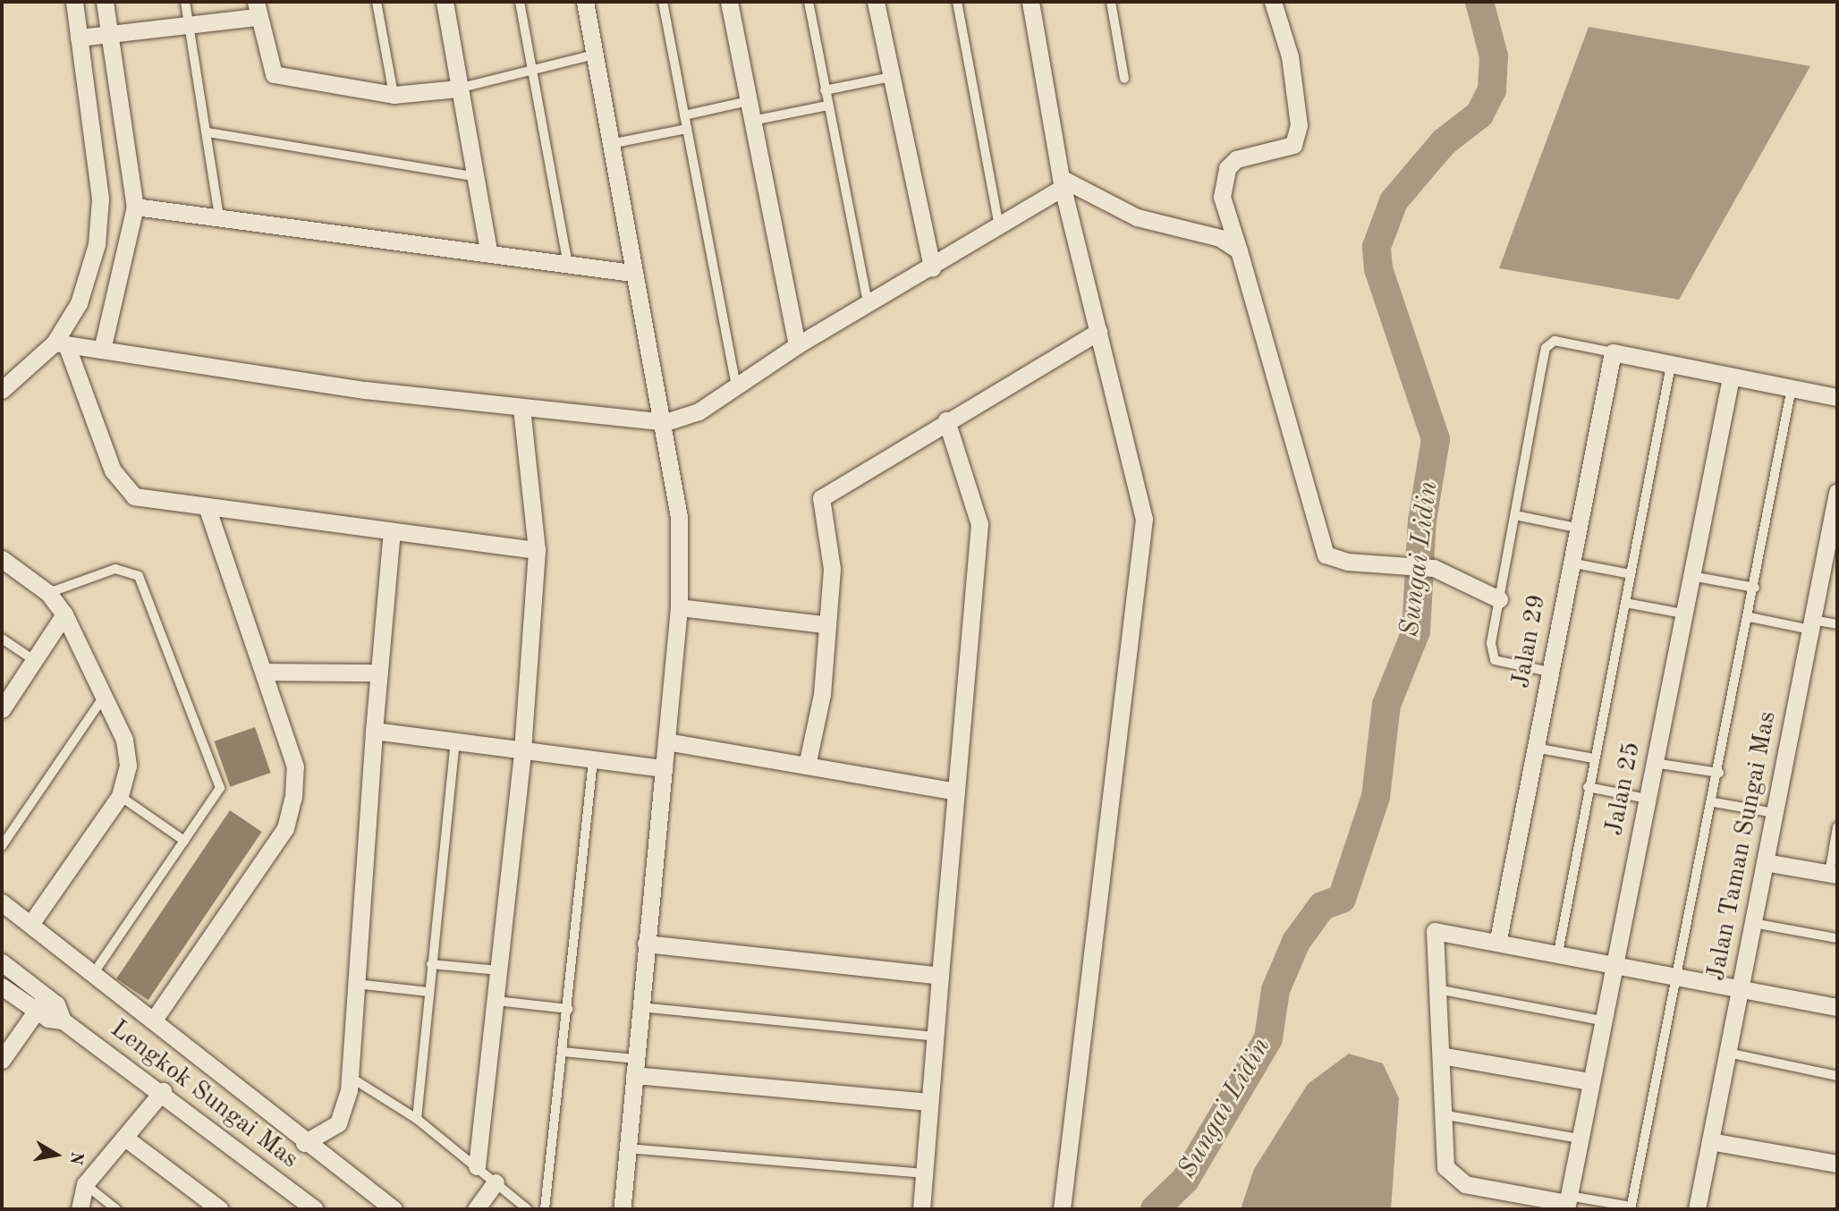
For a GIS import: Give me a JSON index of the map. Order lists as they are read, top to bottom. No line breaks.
{"streets":{"street":["Jalan 29","Jalan 25","Jalan Taman Sungai Mas","Lengkok Sungai Mas"]},"water":["Sungai Lidin"],"north":"right"}
